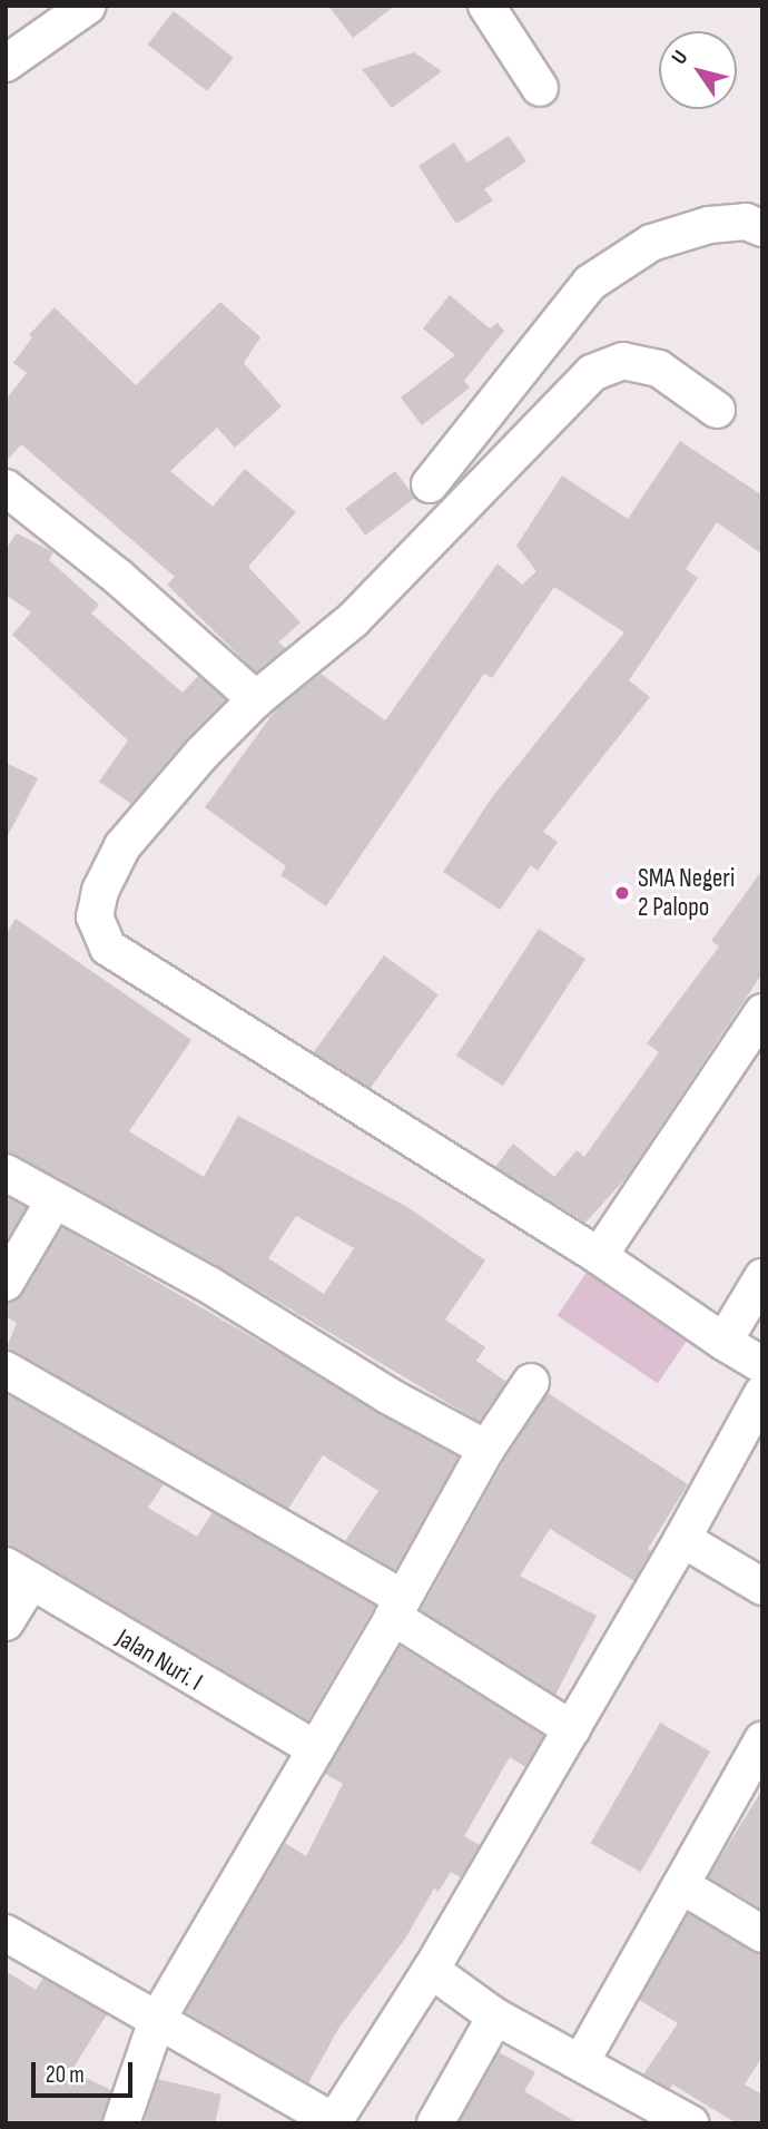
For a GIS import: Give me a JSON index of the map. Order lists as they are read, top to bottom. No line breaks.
{"streets":{"street":["Jalan Nuri. I"]},"places":["SMA Negeri 2 Palopo"],"scale_bar":"20 m","north":"top left"}
